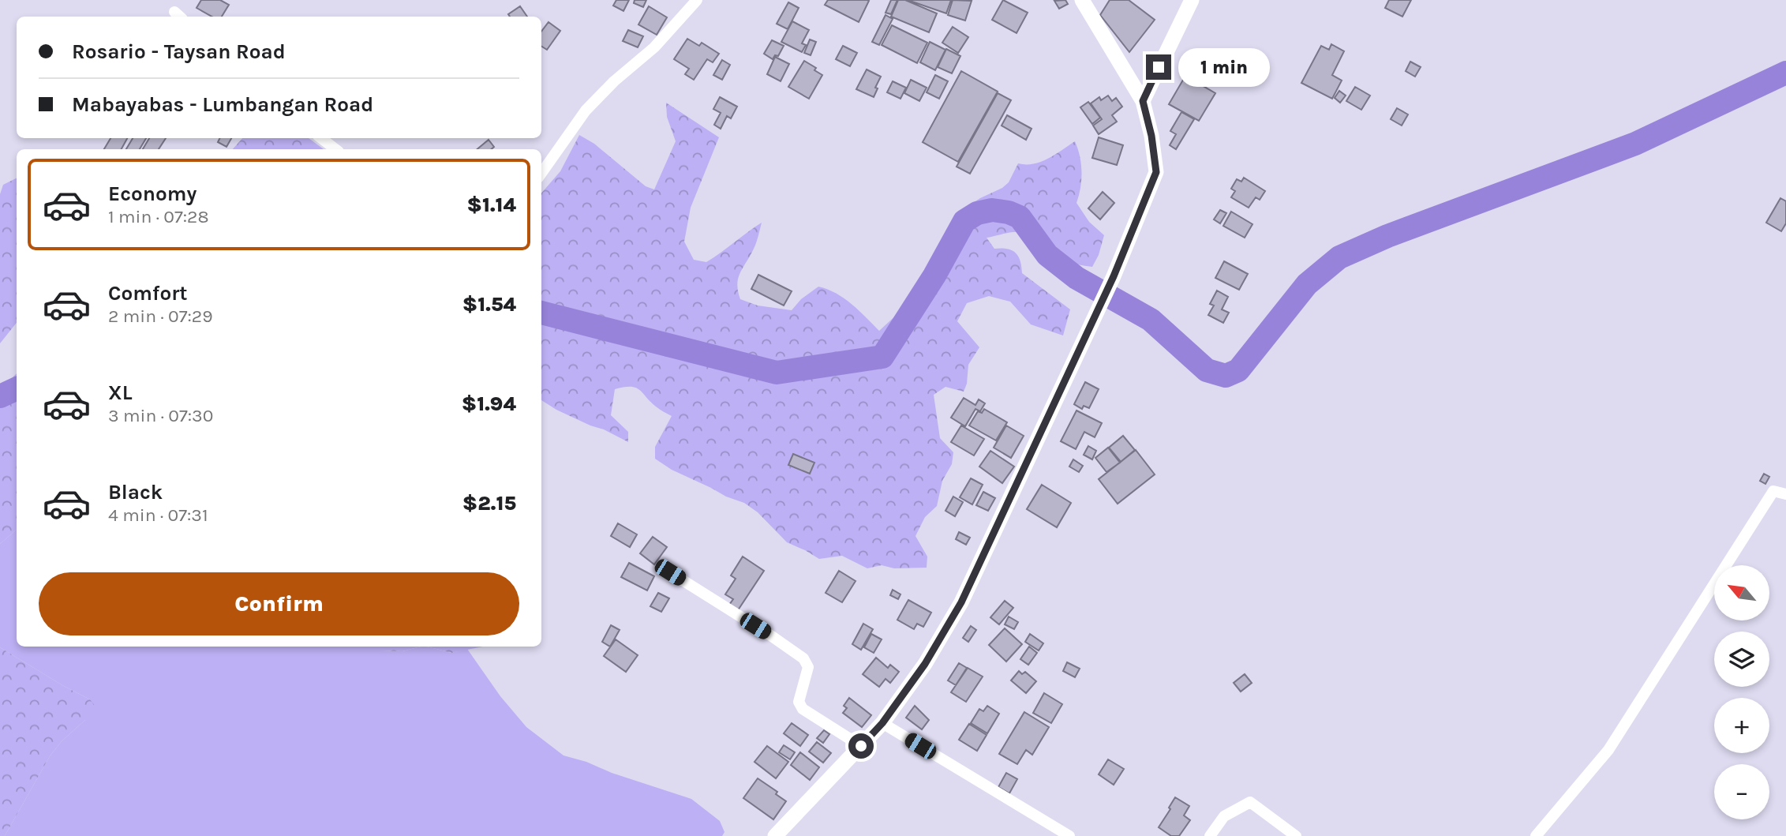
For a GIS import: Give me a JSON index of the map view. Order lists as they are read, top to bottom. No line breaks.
{"north":"top left","page":{"banner":["Rosario - Taysan Road","Mabayabas - Lumbangan Road"],"bubble":"1 min","list":[{"name":"Economy","note":"1 min · 07:28","value":"$1.14"},{"name":"Comfort","note":"2 min · 07:29","value":"$1.54"},{"name":"XL","note":"3 min · 07:30","value":"$1.94"},{"name":"Black","note":"4 min · 07:31","value":"$2.15"}],"buttons":"Confirm","map_buttons":["+","−"]}}
